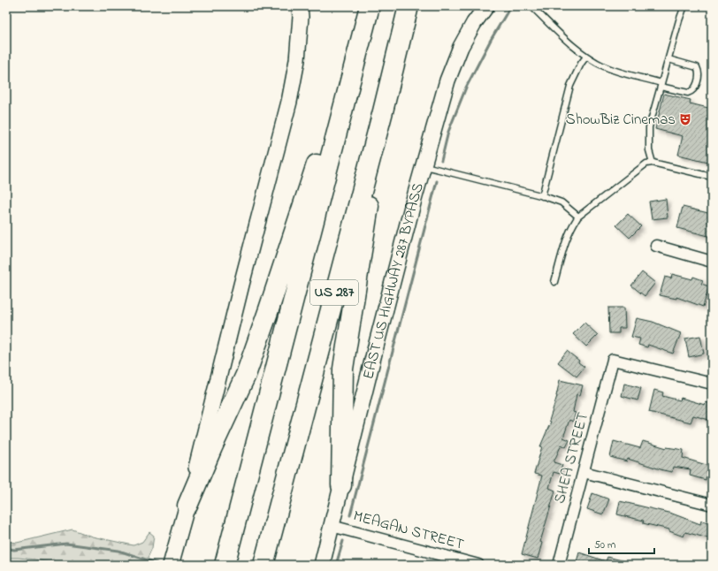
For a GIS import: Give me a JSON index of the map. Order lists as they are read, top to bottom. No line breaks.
{"streets":{"highway":["US 287"],"main road":["EAST US HIGHWAY 287 BYPASS"],"street":["SHEA STREET","MEAGAN STREET"]},"crossings":[["EAST US HIGHWAY 287 BYPASS","MEAGAN STREET"]],"places":{"theatre":["ShowBiz Cinemas"]},"scale_bar":"50 m"}
